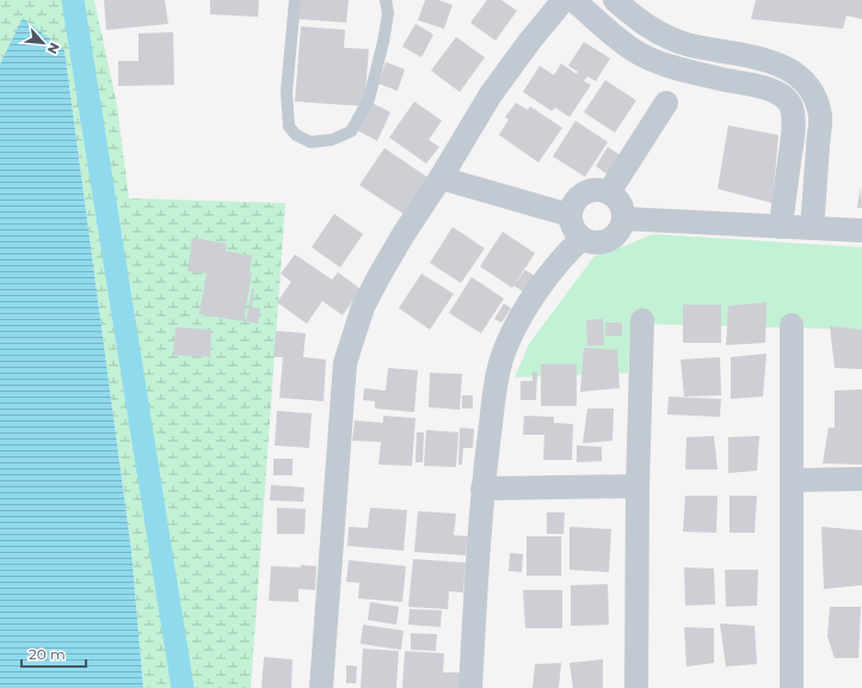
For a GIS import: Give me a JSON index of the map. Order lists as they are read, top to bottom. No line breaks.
{"scale_bar":"20 m","north":"bottom right"}
